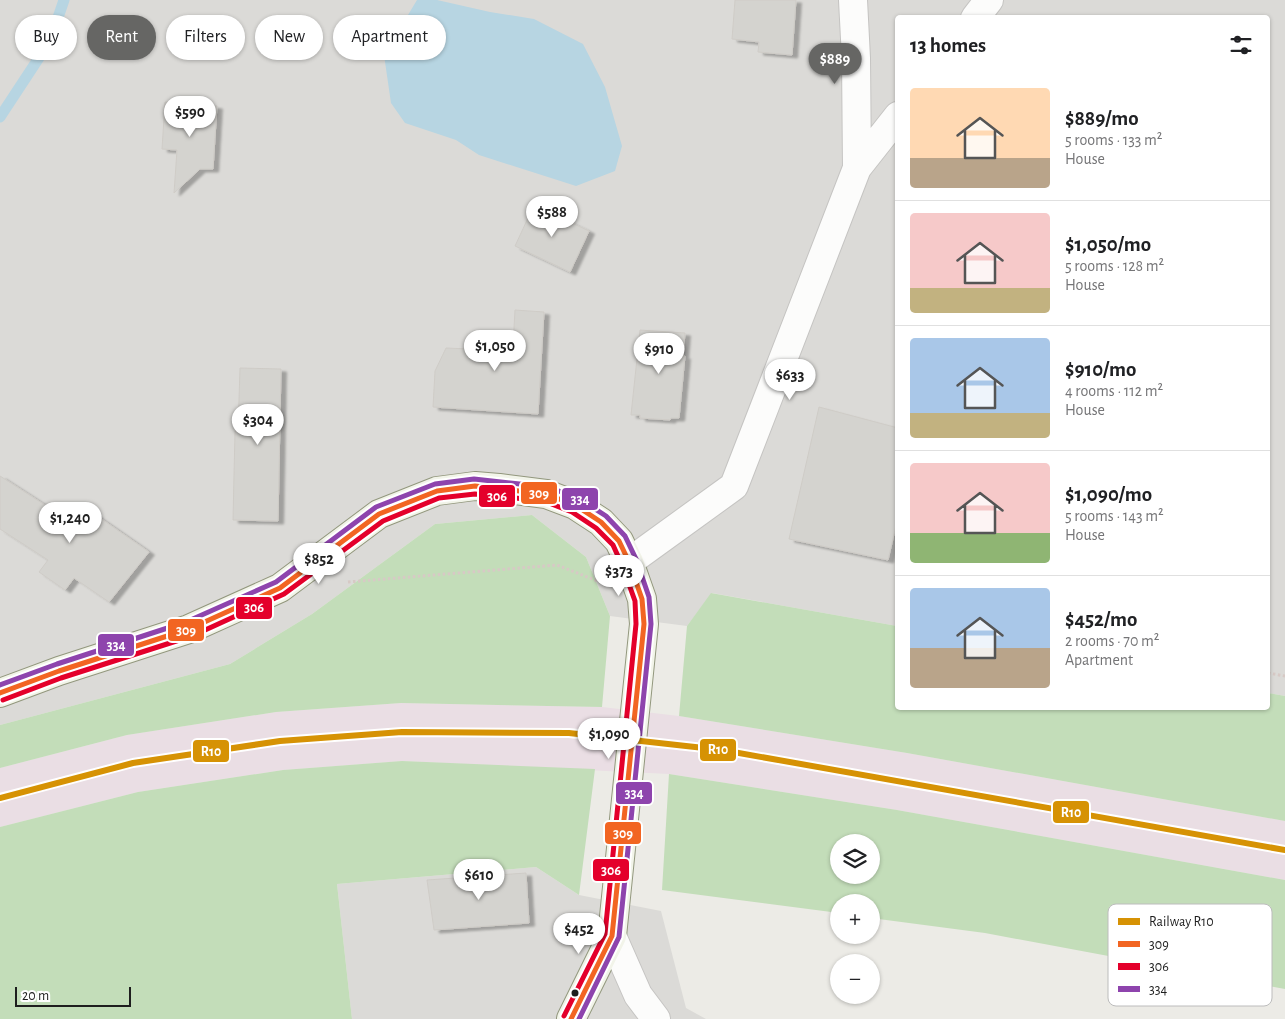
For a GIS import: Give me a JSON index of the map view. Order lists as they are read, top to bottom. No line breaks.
{"lines":["transit line 334","transit line 309","transit line 306","rail line R10"],"legend":["Railway R10","309","306","334"],"scale_bar":"20 m","page":{"chip":["Buy","Rent","Filters","New","Apartment"],"heading":"13 homes","price":["$889","$590","$588","$1,050","$910","$633","$304","$1,240","$852","$373","$1,090","$610","$452"],"list":[{"name":"$889/mo","note":"5 rooms · 133 m² · House"},{"name":"$1,050/mo","note":"5 rooms · 128 m² · House"},{"name":"$910/mo","note":"4 rooms · 112 m² · House"},{"name":"$1,090/mo","note":"5 rooms · 143 m² · House"},{"name":"$452/mo","note":"2 rooms · 70 m² · Apartment"}],"map_buttons":["+","−"],"scale":"20 m"}}
